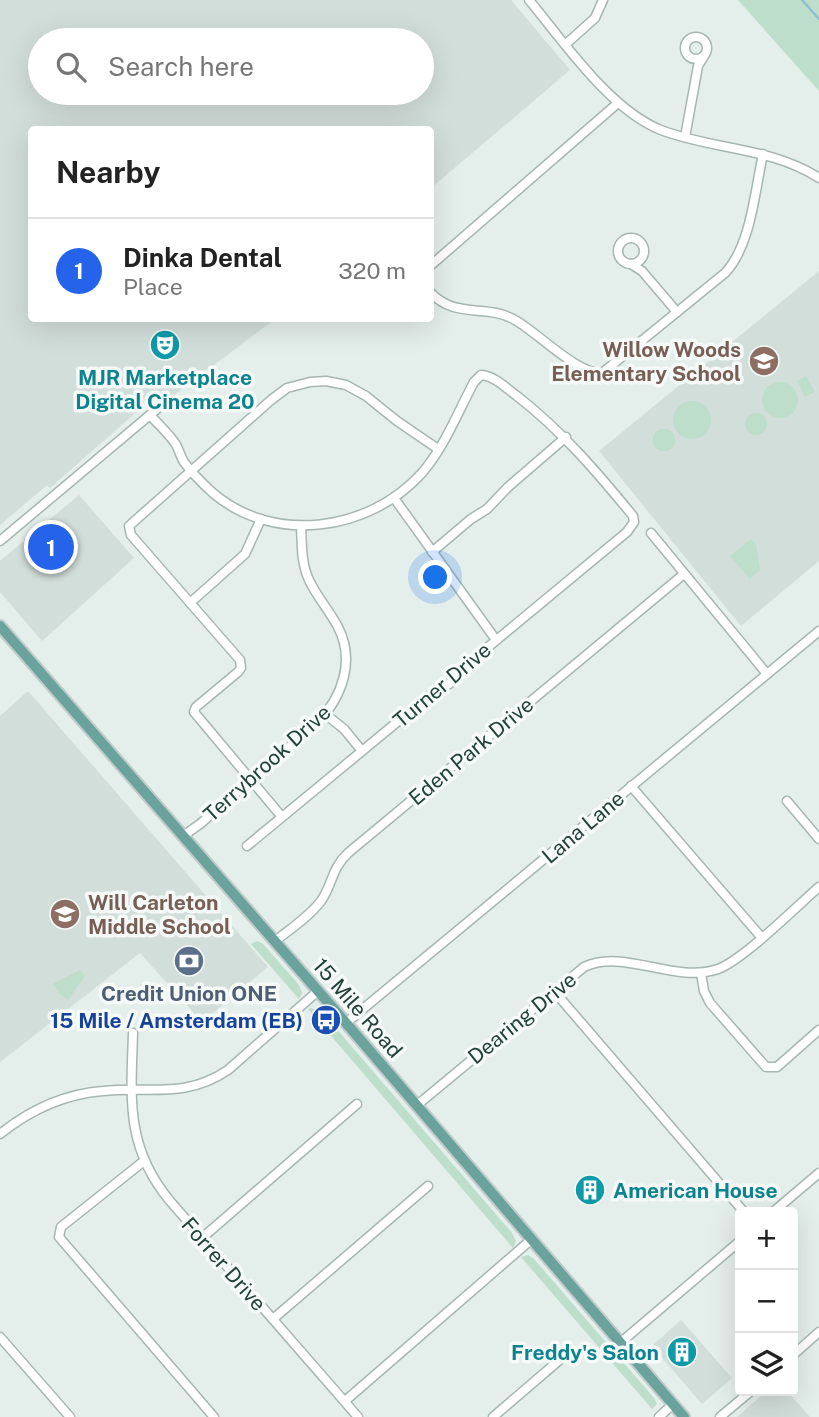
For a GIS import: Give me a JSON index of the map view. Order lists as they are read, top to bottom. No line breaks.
{"streets":{"main road":["15 Mile Road"],"street":["Turner Drive","Eden Park Drive","Terrybrook Drive","Lana Lane","Dearing Drive","Forrer Drive"]},"crossings":[["Eden Park Drive","15 Mile Road"],["Terrybrook Drive","15 Mile Road"],["Lana Lane","15 Mile Road"],["15 Mile Road","Dearing Drive"]],"places":{"theatre":["MJR Marketplace Digital Cinema 20"],"school or university":["Willow Woods Elementary School","Will Carleton Middle School"],"bank":["Credit Union ONE"],"bus stop":["15 Mile / Amsterdam (EB)"],"building":["American House","Freddy's Salon"]},"page":{"search":"Search here","heading":"Nearby","list":[{"mark":"1","name":"Dinka Dental","note":"Place","value":"320 m"}],"pins":"1","map_buttons":["+","−"]}}
